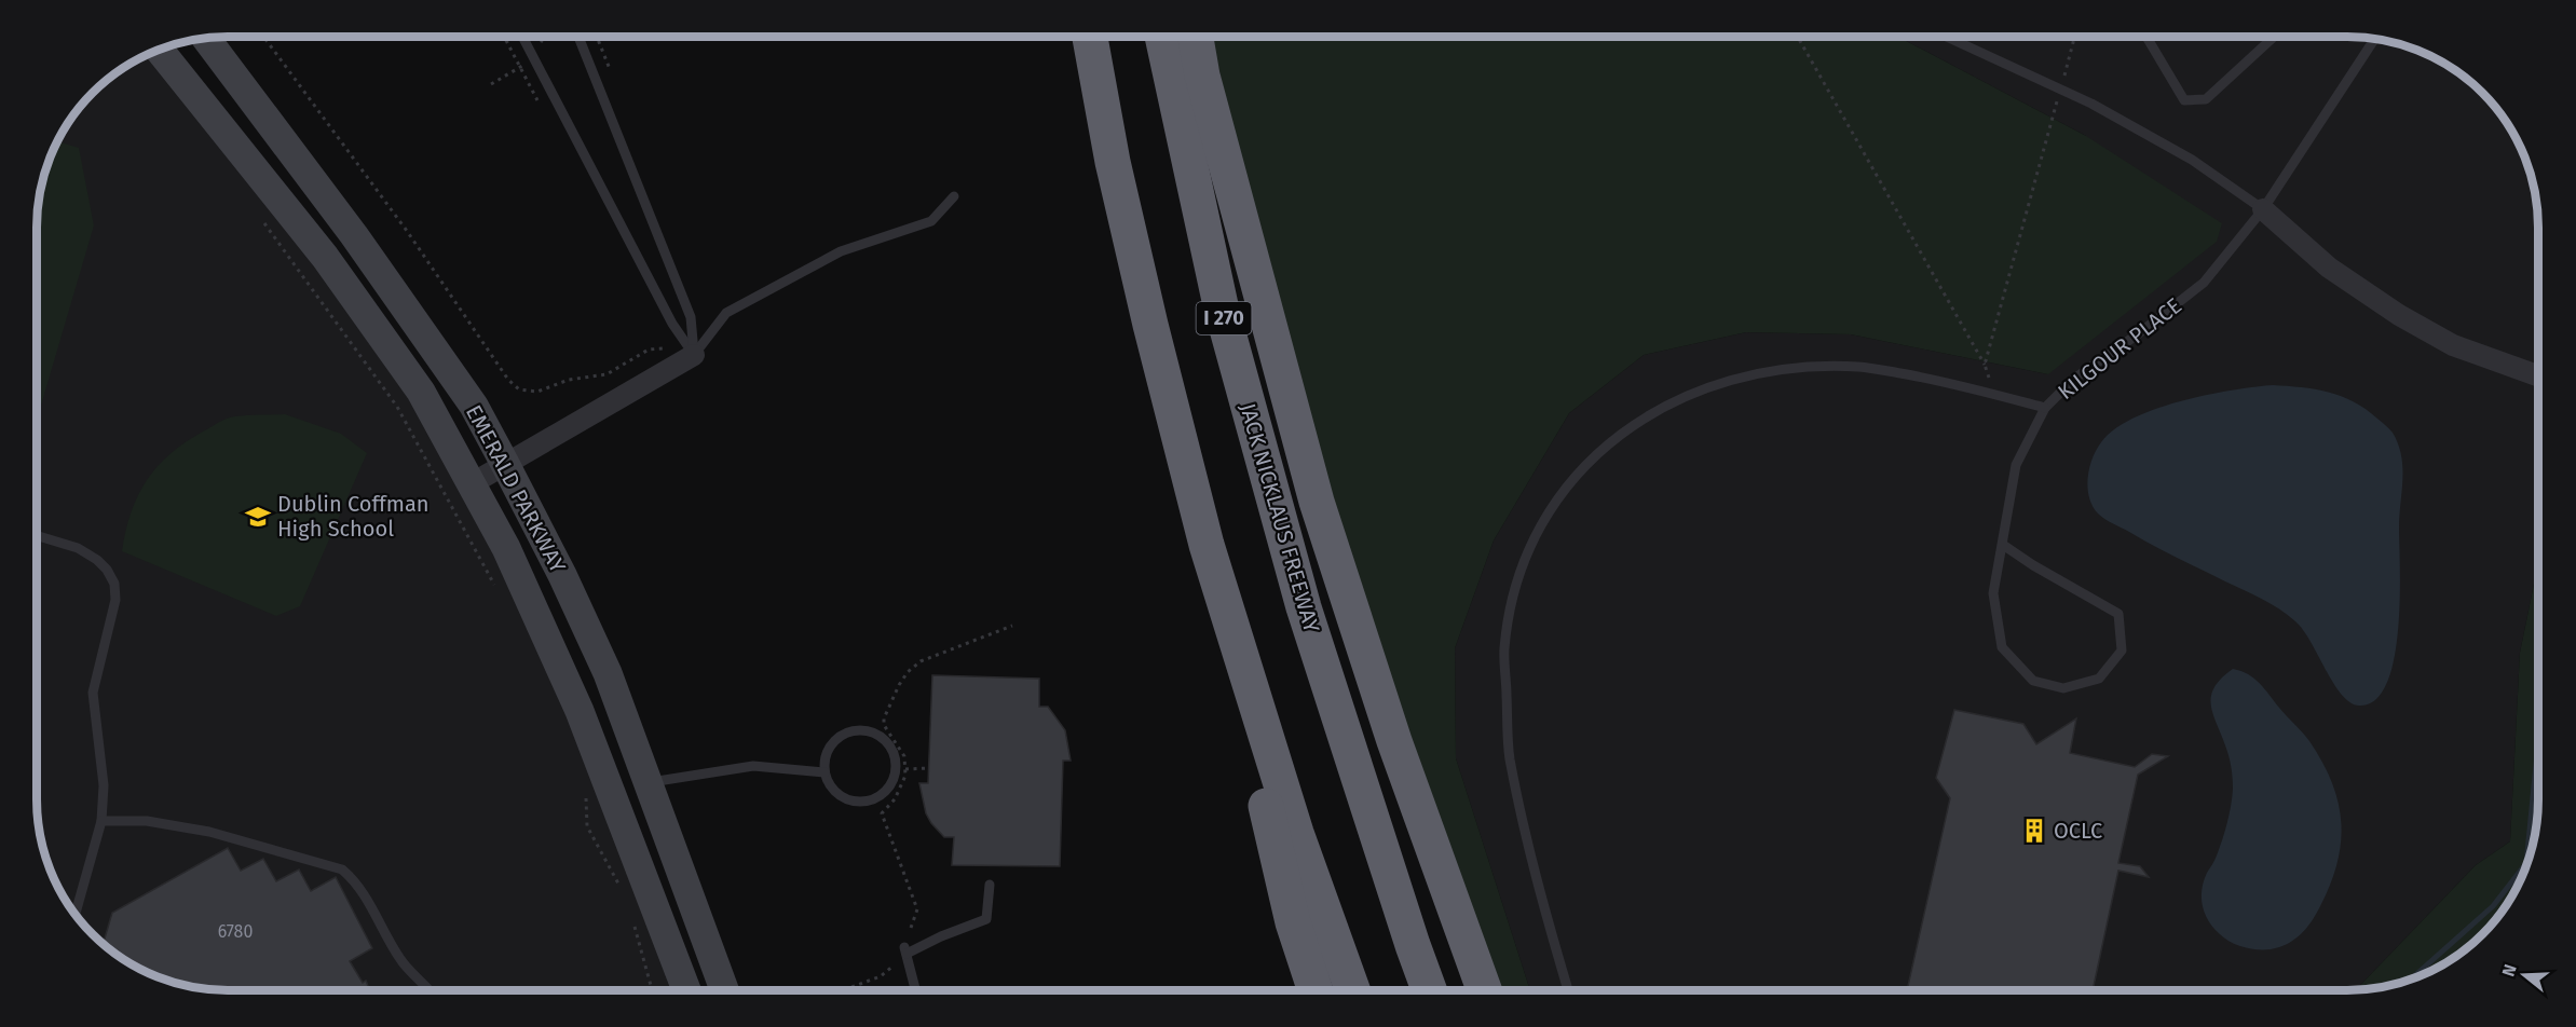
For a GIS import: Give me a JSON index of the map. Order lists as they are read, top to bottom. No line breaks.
{"streets":{"highway":["I 270","JACK NICKLAUS FREEWAY"],"main road":["EMERALD PARKWAY"],"lane":["KILGOUR PLACE"]},"places":{"school or university":["Dublin Coffman High School"],"building":["OCLC"]},"house_numbers":["6780"],"north":"left"}
